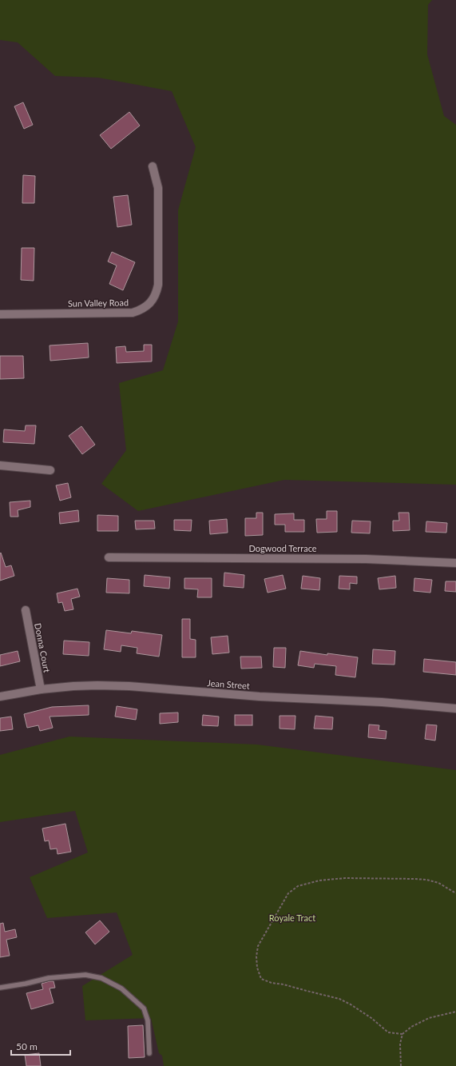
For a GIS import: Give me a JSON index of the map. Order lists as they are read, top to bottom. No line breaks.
{"streets":{"street":["Sun Valley Road","Dogwood Terrace","Donna Court","Jean Street"]},"crossings":[["Donna Court","Jean Street"]],"parks":["Royale Tract"],"scale_bar":"50 m"}
